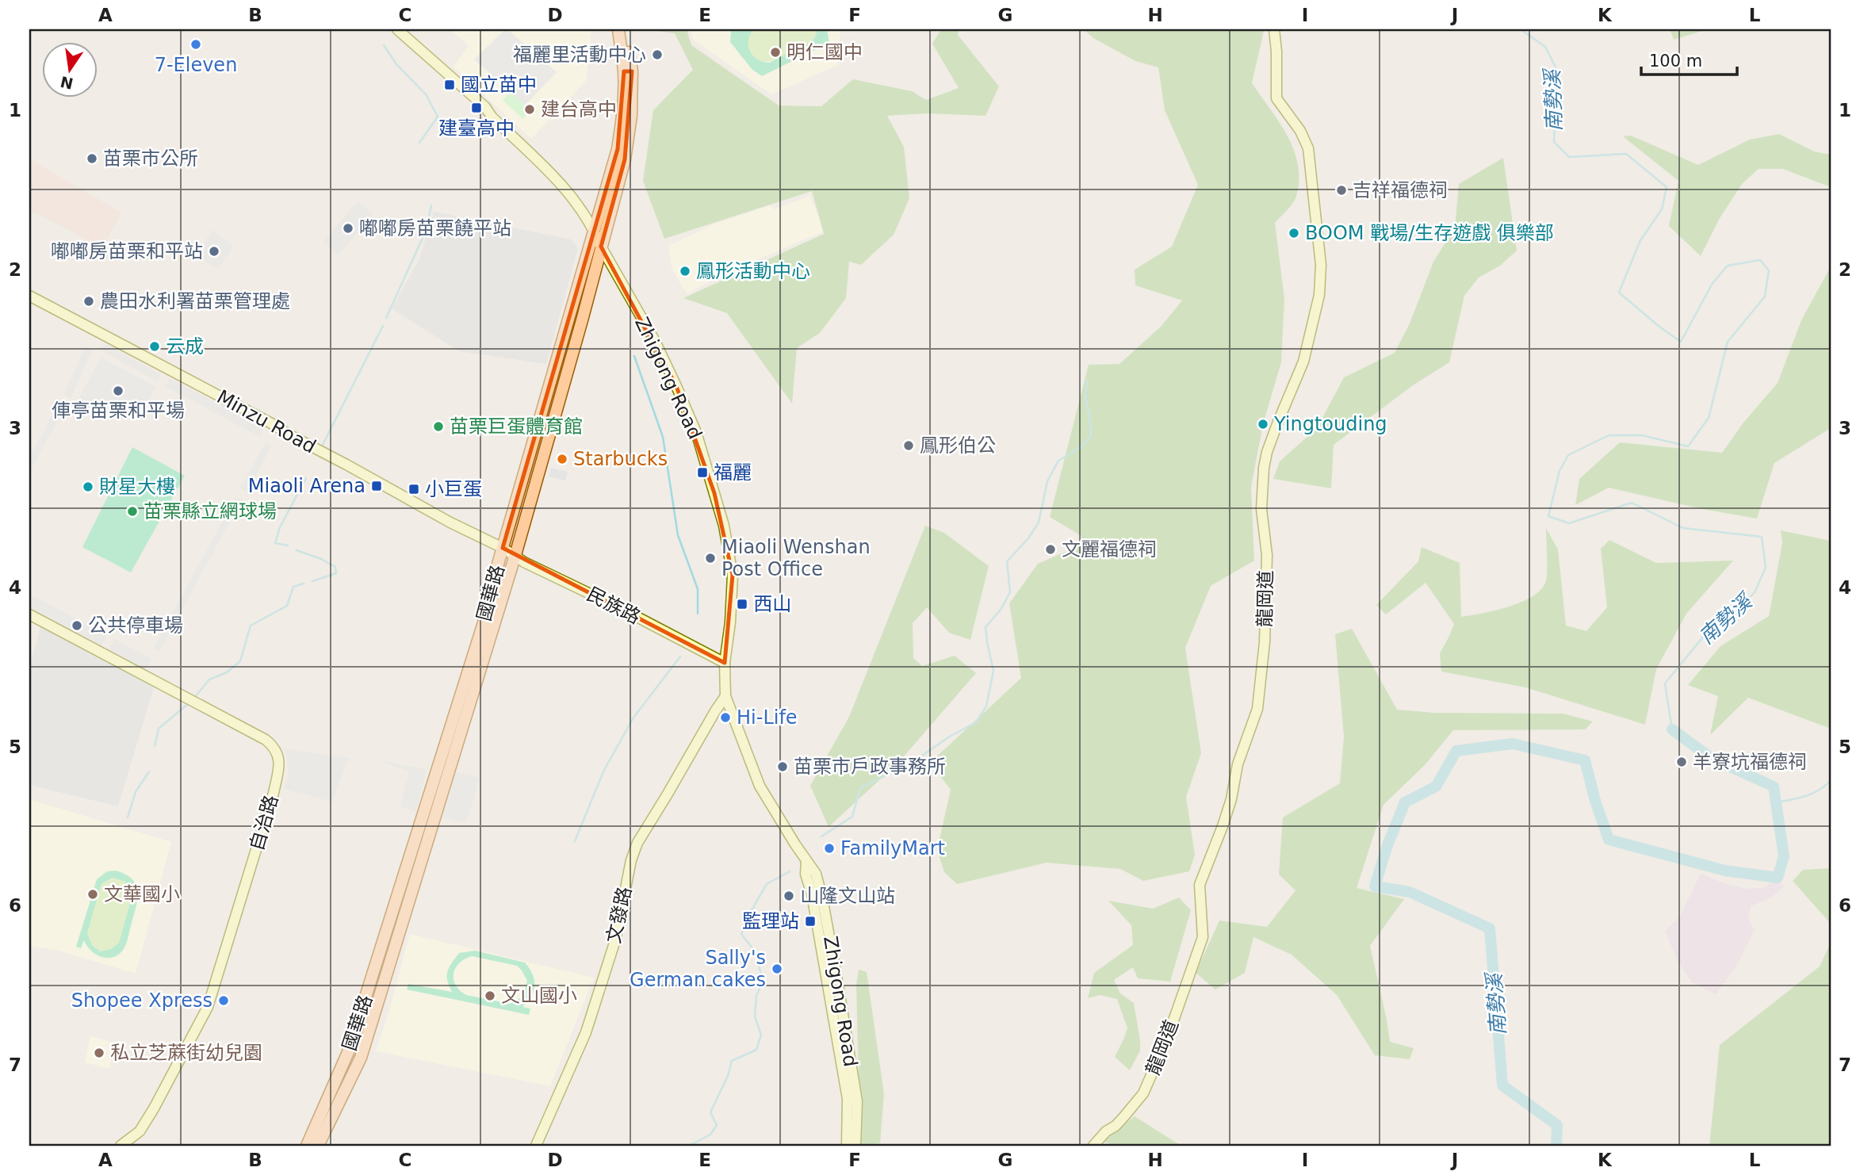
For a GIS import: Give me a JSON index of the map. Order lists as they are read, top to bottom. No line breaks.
{"streets":{"main road":["國華路"],"street":["Zhigong Road","Minzu Road","龍岡道","民族路","自治路","文發路"]},"crossings":[["Zhigong Road","國華路"],["Zhigong Road","民族路"],["Zhigong Road","文發路"],["Minzu Road","國華路"],["Minzu Road","民族路"],["國華路","民族路"]],"water":["南勢溪"],"places":{"other":["7-Eleven","明仁國中","福麗里活動中心","建台高中","苗栗市公所","吉祥福德祠","嘟嘟房苗栗饒平站","BOOM 戰場/生存遊戲 俱樂部","嘟嘟房苗栗和平站","鳳形活動中心","農田水利署苗栗管理處","云成","俥亭苗栗和平場","Yingtouding","苗栗巨蛋體育館","鳳形伯公","Starbucks","財星大樓","苗栗縣立網球場","文麗福德祠","Miaoli Wenshan Post Office","公共停車場","Hi-Life","羊寮坑福德祠","苗栗市戶政事務所","FamilyMart","文華國小","山隆文山站","Sally's German cakes","文山國小","Shopee Xpress","私立芝蔴街幼兒園"],"transit":["國立苗中","建臺高中","福麗","Miaoli Arena","小巨蛋","西山","監理站"]},"scale_bar":"100 m","north":"bottom","grid":{"columns":["A","B","C","D","E","F","G","H","I","J","K","L"],"rows":["1","2","3","4","5","6","7"]}}
